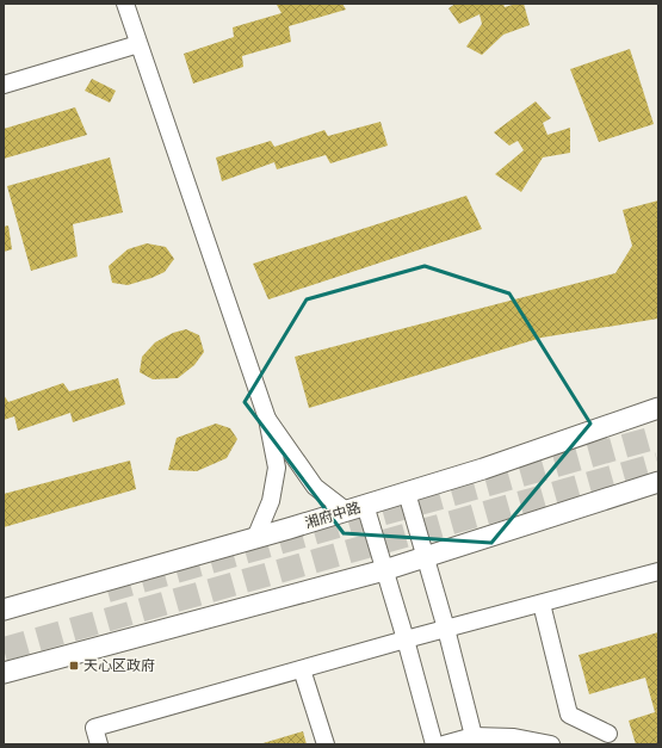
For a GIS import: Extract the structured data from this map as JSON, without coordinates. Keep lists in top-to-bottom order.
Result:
{
  "streets": {
    "main road": ["湘府中路"]
  },
  "places": {
    "transit": ["天心区政府"]
  }
}
